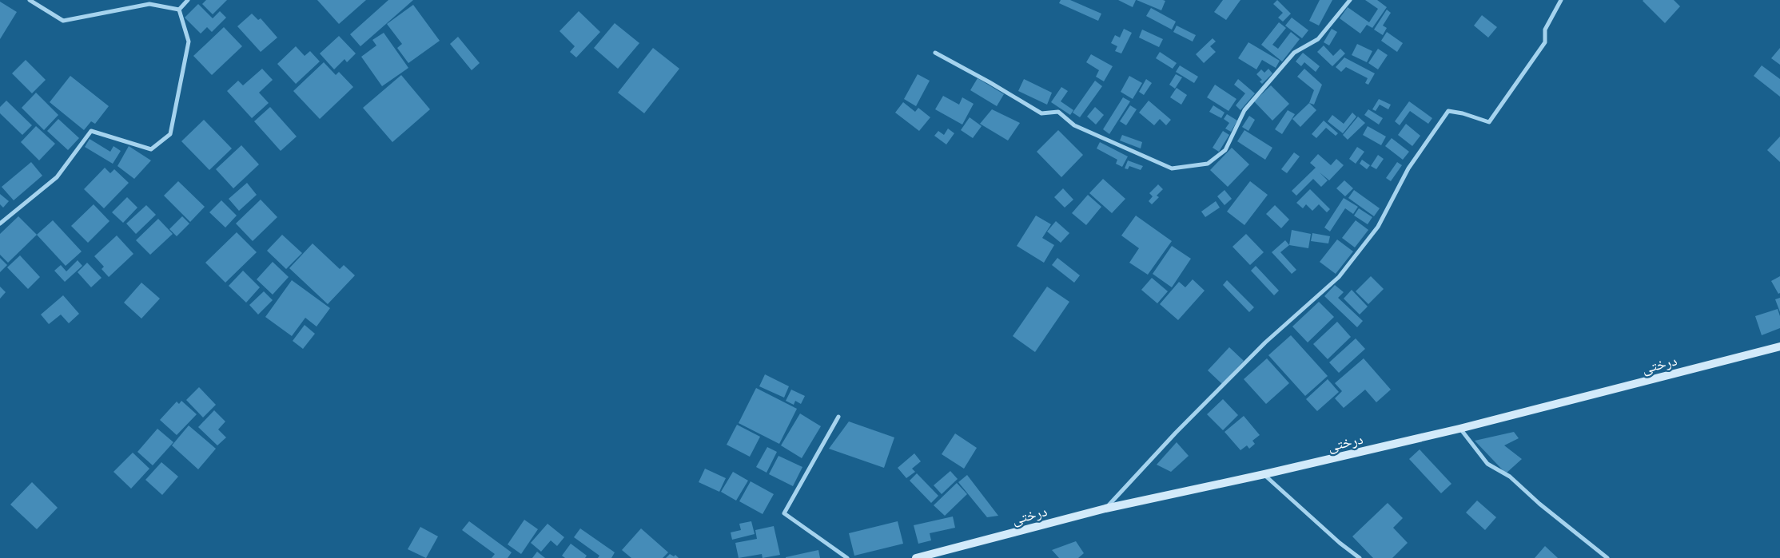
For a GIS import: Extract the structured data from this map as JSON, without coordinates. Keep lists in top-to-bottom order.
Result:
{
  "streets": {
    "street": ["درختی"]
  }
}
